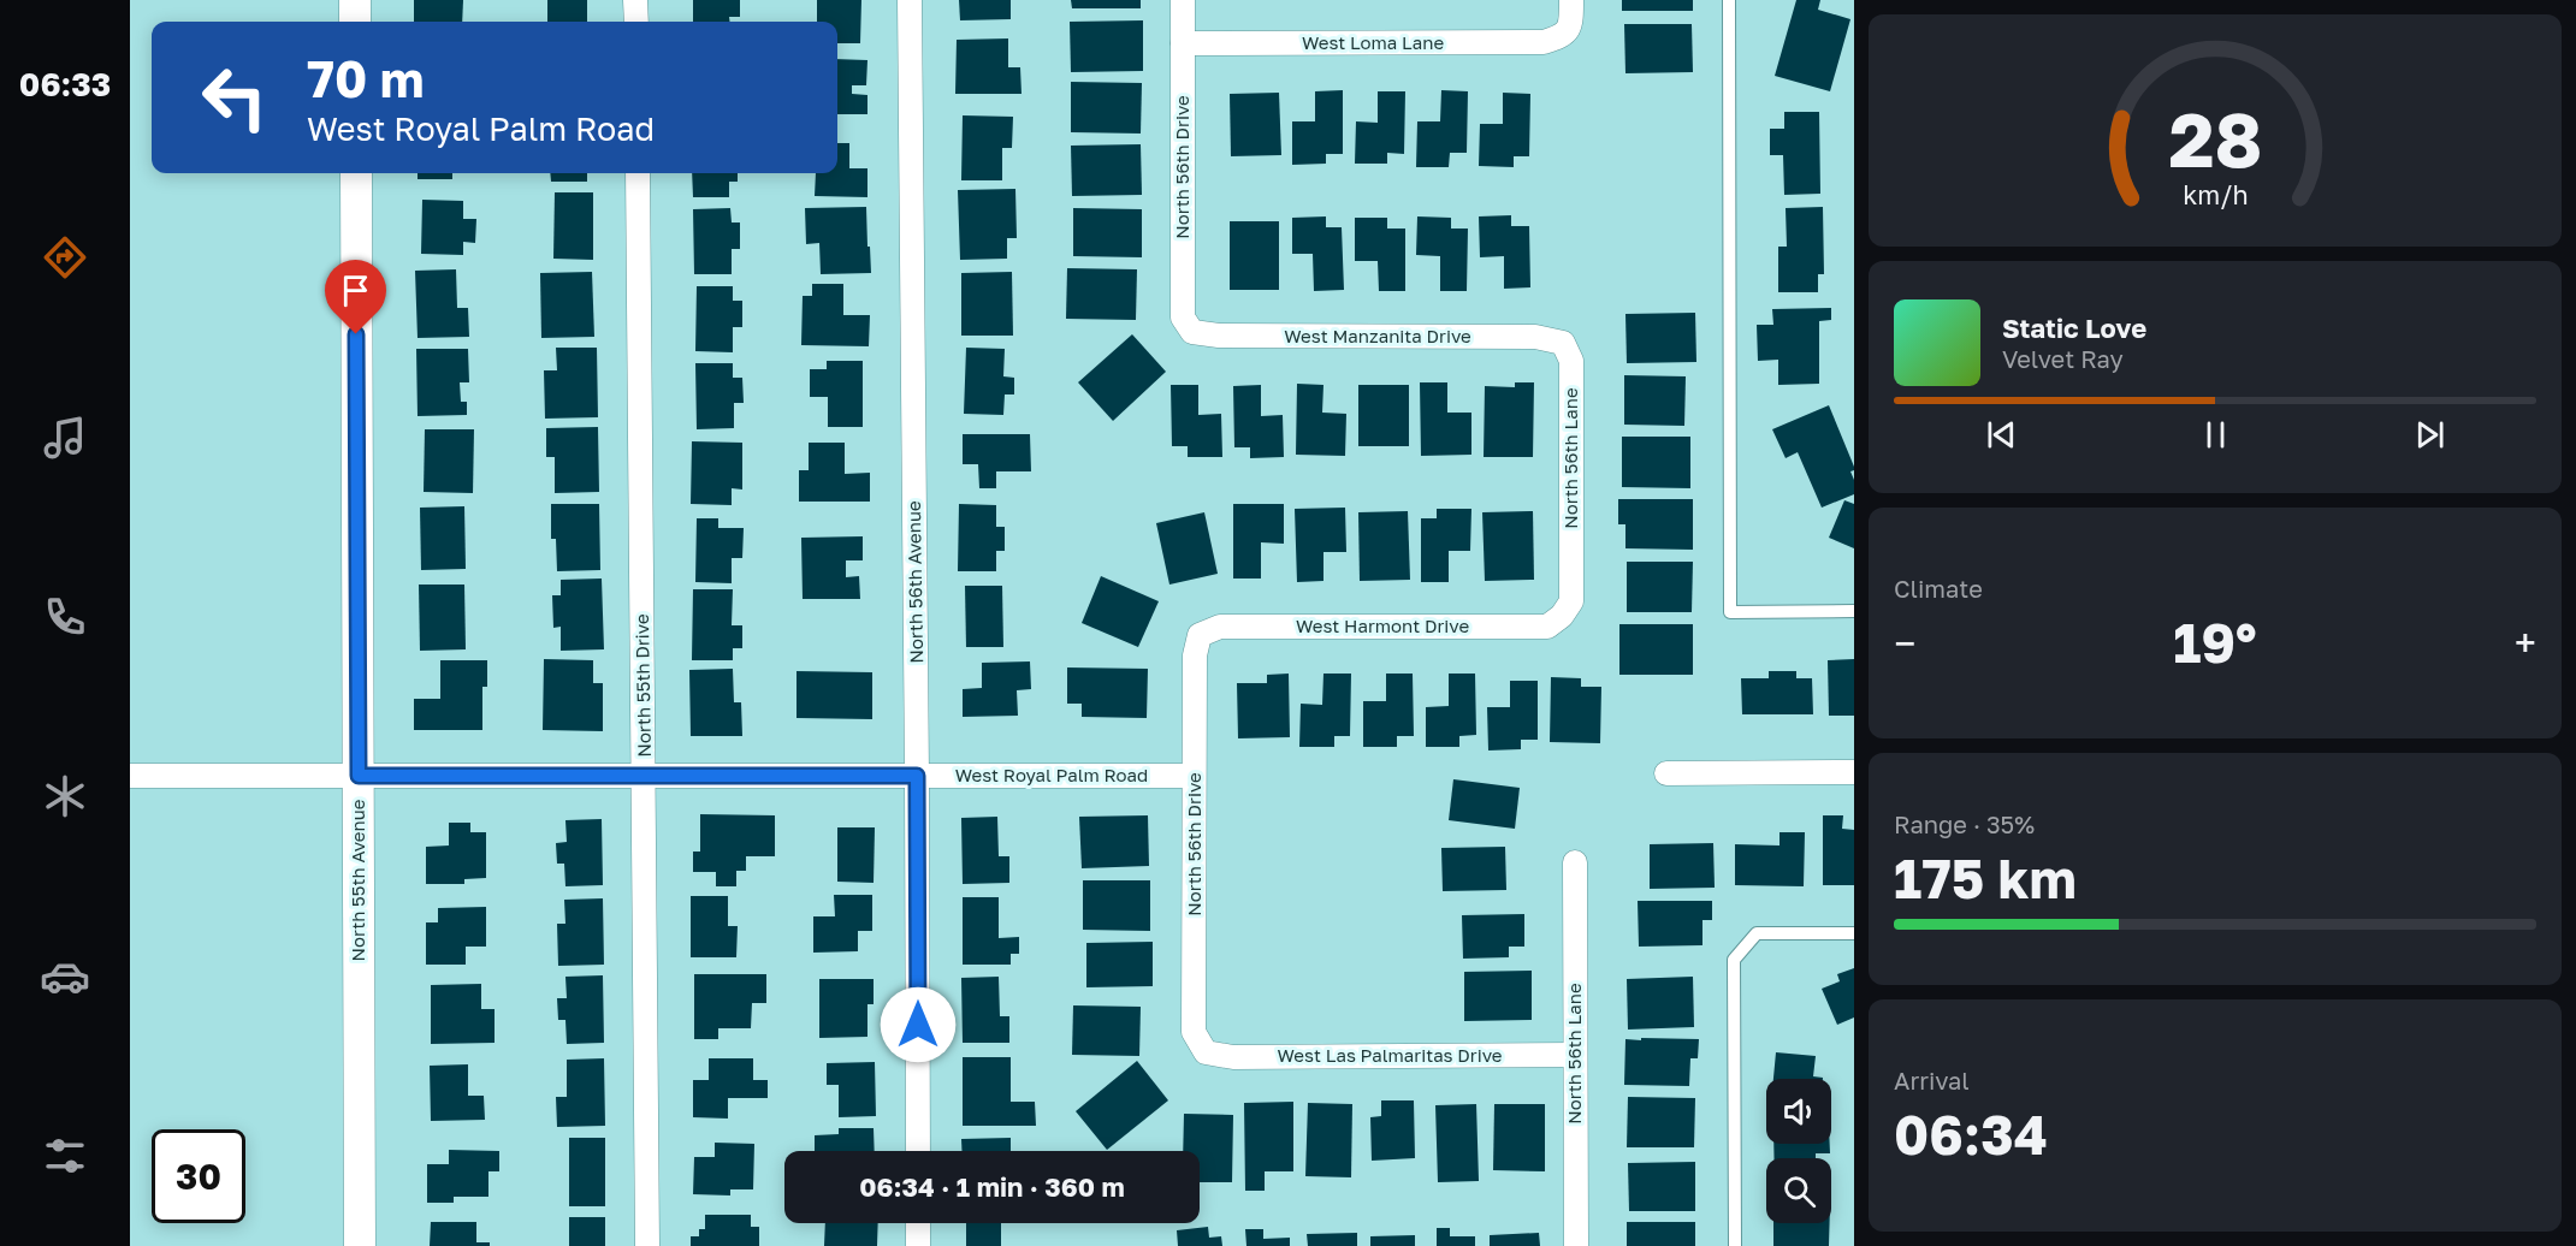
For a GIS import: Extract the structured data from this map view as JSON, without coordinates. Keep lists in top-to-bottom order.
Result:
{
  "streets": {
    "street": [
      "West Loma Lane",
      "North 56th Drive",
      "West Manzanita Drive",
      "North 56th Lane",
      "North 56th Avenue",
      "West Harmont Drive",
      "North 55th Drive",
      "West Royal Palm Road",
      "North 55th Avenue",
      "West Las Palmaritas Drive"
    ]
  },
  "crossings": [
    ["West Loma Lane", "North 56th Drive"],
    ["North 56th Drive", "West Manzanita Drive"],
    ["North 56th Drive", "West Harmont Drive"],
    ["North 56th Drive", "West Royal Palm Road"],
    ["North 56th Drive", "West Las Palmaritas Drive"],
    ["West Manzanita Drive", "North 56th Lane"],
    ["North 56th Lane", "West Harmont Drive"],
    ["North 56th Lane", "West Las Palmaritas Drive"],
    ["North 56th Avenue", "West Royal Palm Road"],
    ["North 55th Drive", "West Royal Palm Road"],
    ["West Royal Palm Road", "North 55th Avenue"]
  ],
  "page": {
    "tabs": "06:33",
    "turn": ["70 m", "West Royal Palm Road"],
    "song": ["Static Love", "Velvet Ray"],
    "tile": [
      "Climate",
      ["Range · 35%", "175 km"],
      ["Arrival", "06:34"]
    ],
    "heat": ["−", "19°", "+"],
    "limit": "30",
    "trip": "06:34 · 1 min · 360 m",
    "gauge": ["28", "km/h"]
  }
}
